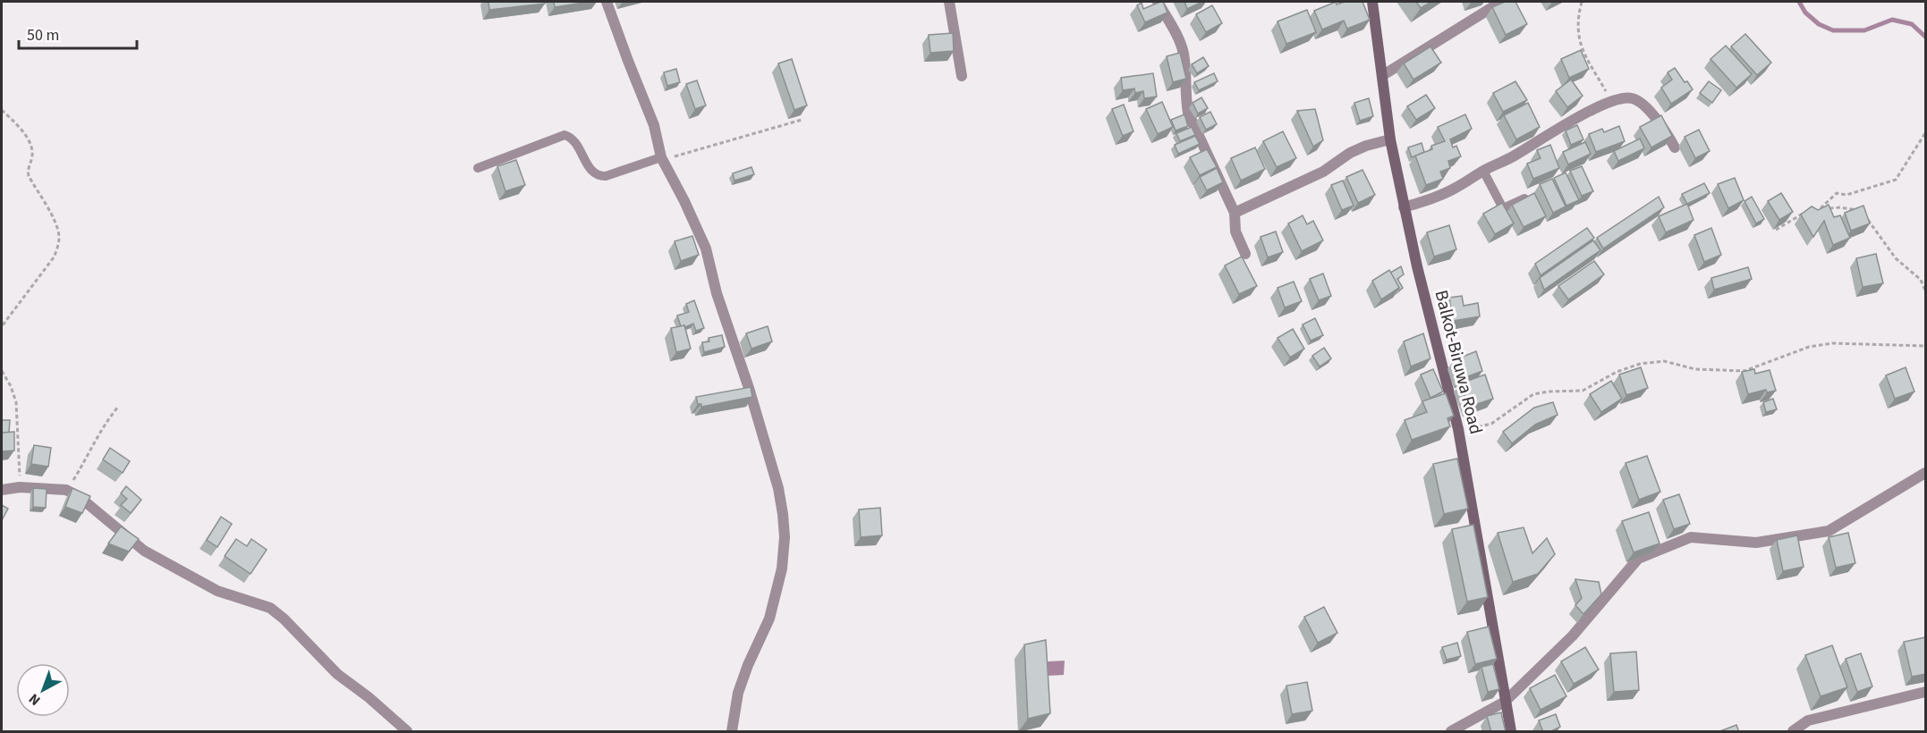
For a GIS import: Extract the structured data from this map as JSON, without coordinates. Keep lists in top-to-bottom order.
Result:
{
  "streets": {
    "main road": ["Balkot-Biruwa Road"]
  },
  "scale_bar": "50 m",
  "north": "bottom left"
}
